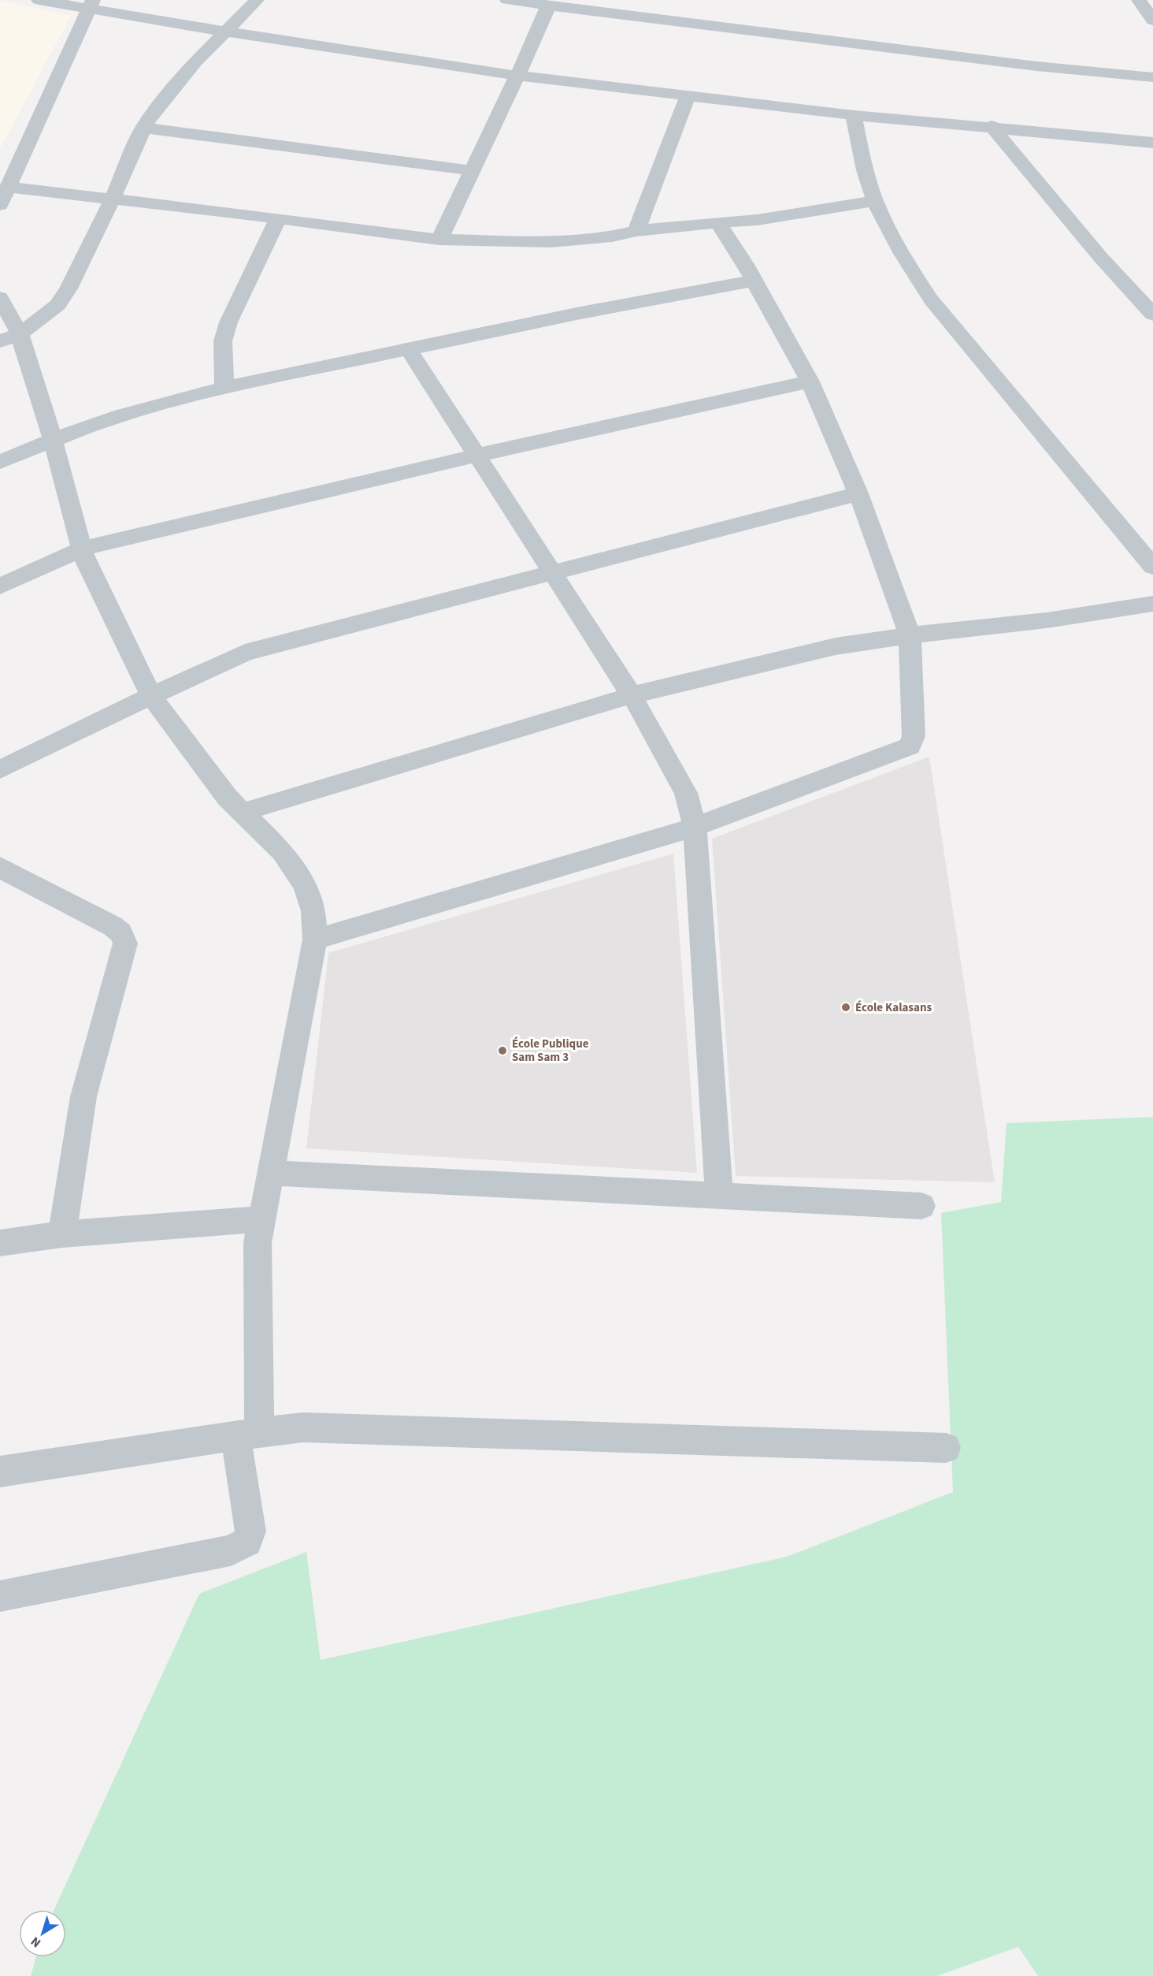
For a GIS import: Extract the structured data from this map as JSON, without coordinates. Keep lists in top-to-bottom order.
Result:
{
  "places": ["École Kalasans", "École Publique Sam Sam 3"],
  "north": "bottom left"
}
